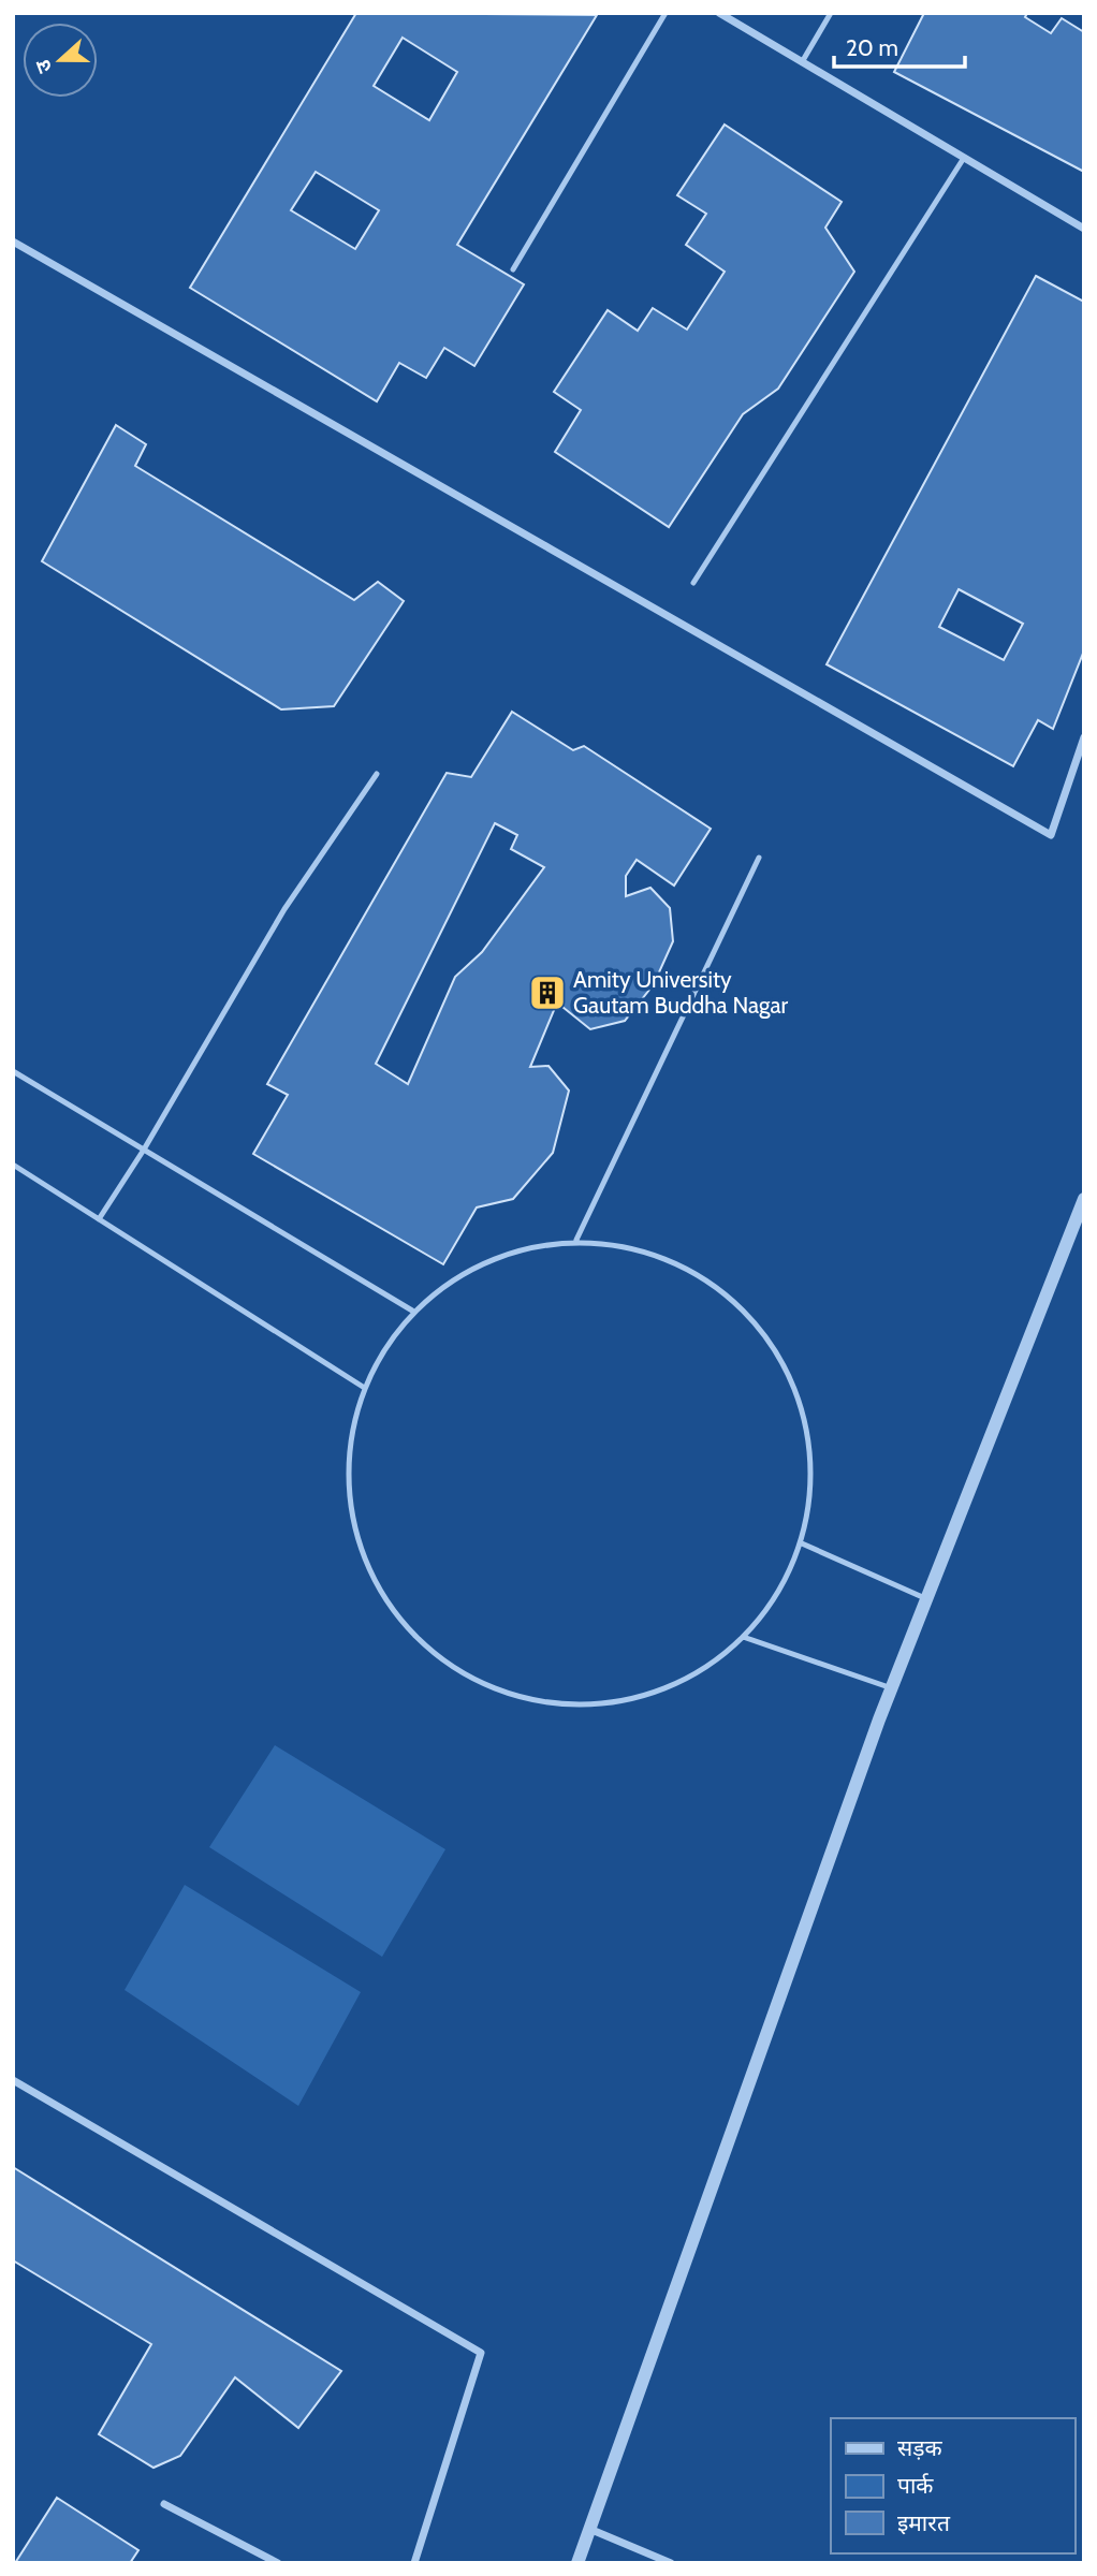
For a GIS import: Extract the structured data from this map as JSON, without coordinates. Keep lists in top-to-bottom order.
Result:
{
  "places": {
    "building": ["Amity University Gautam Buddha Nagar"]
  },
  "legend": ["सड़क", "पार्क", "इमारत"],
  "scale_bar": "20 m",
  "north": "left"
}
